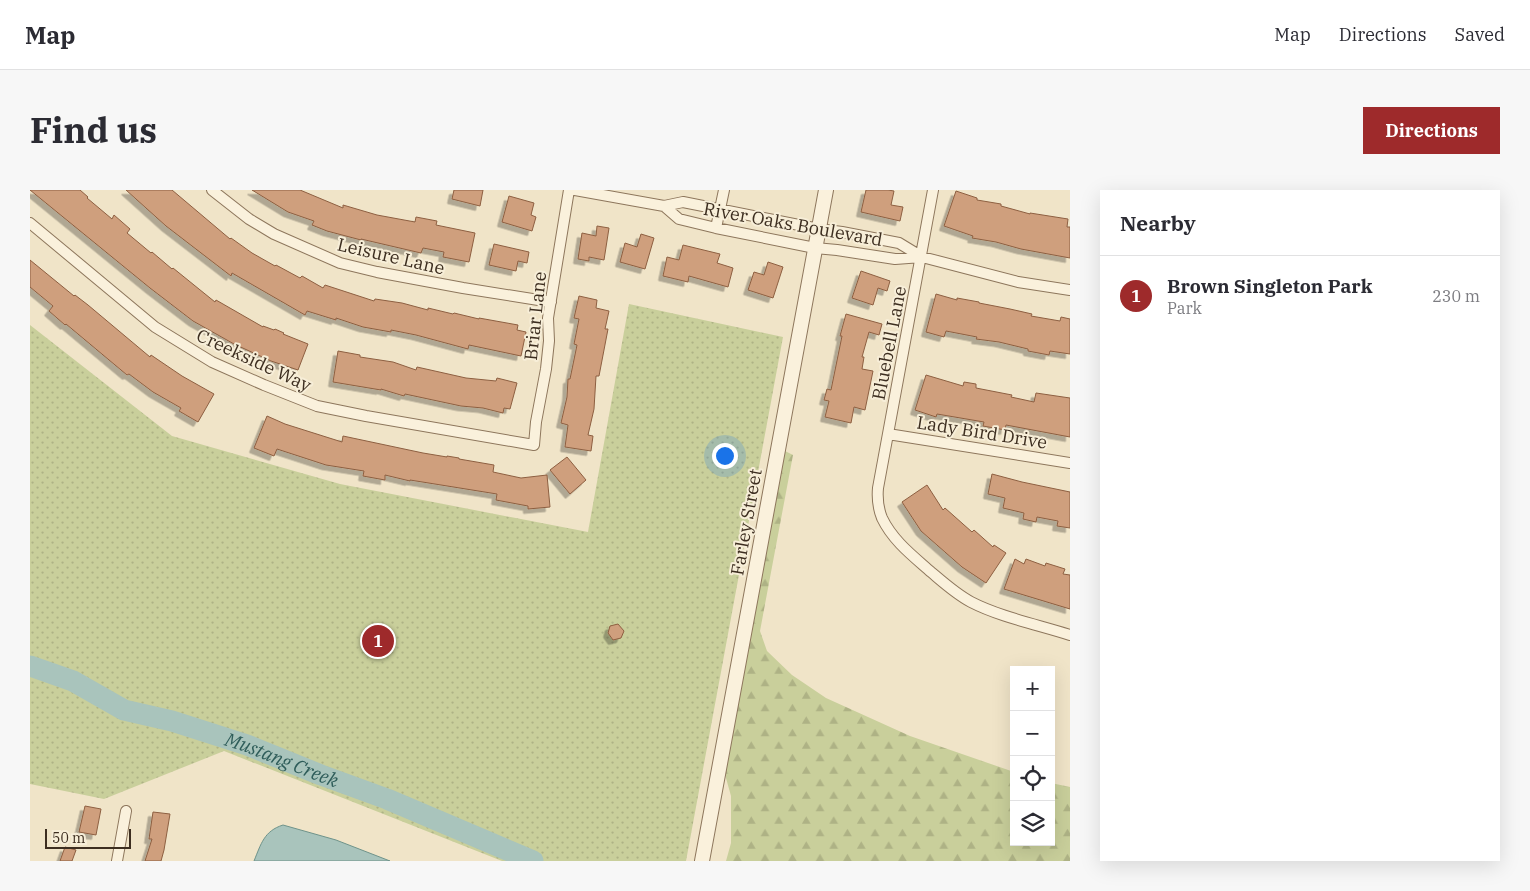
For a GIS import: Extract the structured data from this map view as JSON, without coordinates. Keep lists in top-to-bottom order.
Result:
{
  "streets": {
    "street": [
      "River Oaks Boulevard",
      "Leisure Lane",
      "Briar Lane",
      "Bluebell Lane",
      "Creekside Way",
      "Lady Bird Drive",
      "Farley Street"
    ]
  },
  "crossings": [
    ["River Oaks Boulevard", "Bluebell Lane"],
    ["River Oaks Boulevard", "Farley Street"],
    ["Leisure Lane", "Briar Lane"],
    ["Briar Lane", "Creekside Way"],
    ["Bluebell Lane", "Lady Bird Drive"]
  ],
  "water": ["Mustang Creek"],
  "scale_bar": "50 m",
  "page": {
    "header": "Map",
    "nav": ["Map", "Directions", "Saved"],
    "title": "Find us",
    "buttons": "Directions",
    "heading": "Nearby",
    "list": [
      {
        "mark": "1",
        "name": "Brown Singleton Park",
        "note": "Park",
        "value": "230 m"
      }
    ],
    "pins": "1",
    "map_buttons": ["+", "−"],
    "scale": "50 m"
  }
}
